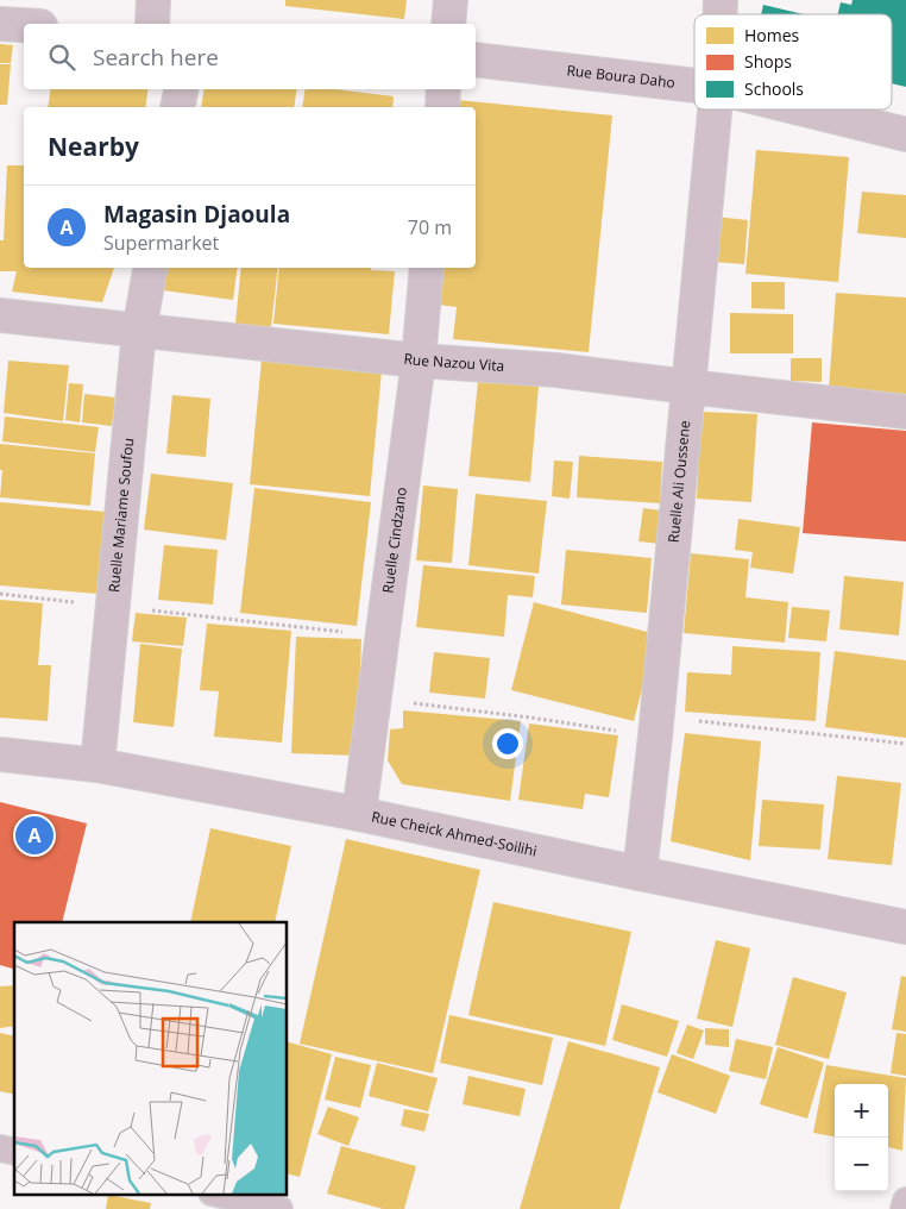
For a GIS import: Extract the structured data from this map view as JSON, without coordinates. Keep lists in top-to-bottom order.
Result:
{
  "streets": {
    "street": [
      "Rue Boura Daho",
      "Rue Nazou Vita",
      "Ruelle Ali Oussene",
      "Ruelle Mariame Soufou",
      "Ruelle Cindzano",
      "Rue Cheick Ahmed-Soilihi"
    ]
  },
  "crossings": [
    ["Rue Nazou Vita", "Ruelle Ali Oussene"],
    ["Rue Nazou Vita", "Ruelle Mariame Soufou"],
    ["Rue Nazou Vita", "Ruelle Cindzano"],
    ["Ruelle Ali Oussene", "Rue Cheick Ahmed-Soilihi"],
    ["Ruelle Mariame Soufou", "Rue Cheick Ahmed-Soilihi"],
    ["Ruelle Cindzano", "Rue Cheick Ahmed-Soilihi"]
  ],
  "legend": ["Homes", "Shops", "Schools"],
  "page": {
    "search": "Search here",
    "heading": "Nearby",
    "list": [
      {
        "mark": "A",
        "name": "Magasin Djaoula",
        "note": "Supermarket",
        "value": "70 m"
      }
    ],
    "pins": "A",
    "map_buttons": ["+", "−"]
  }
}
